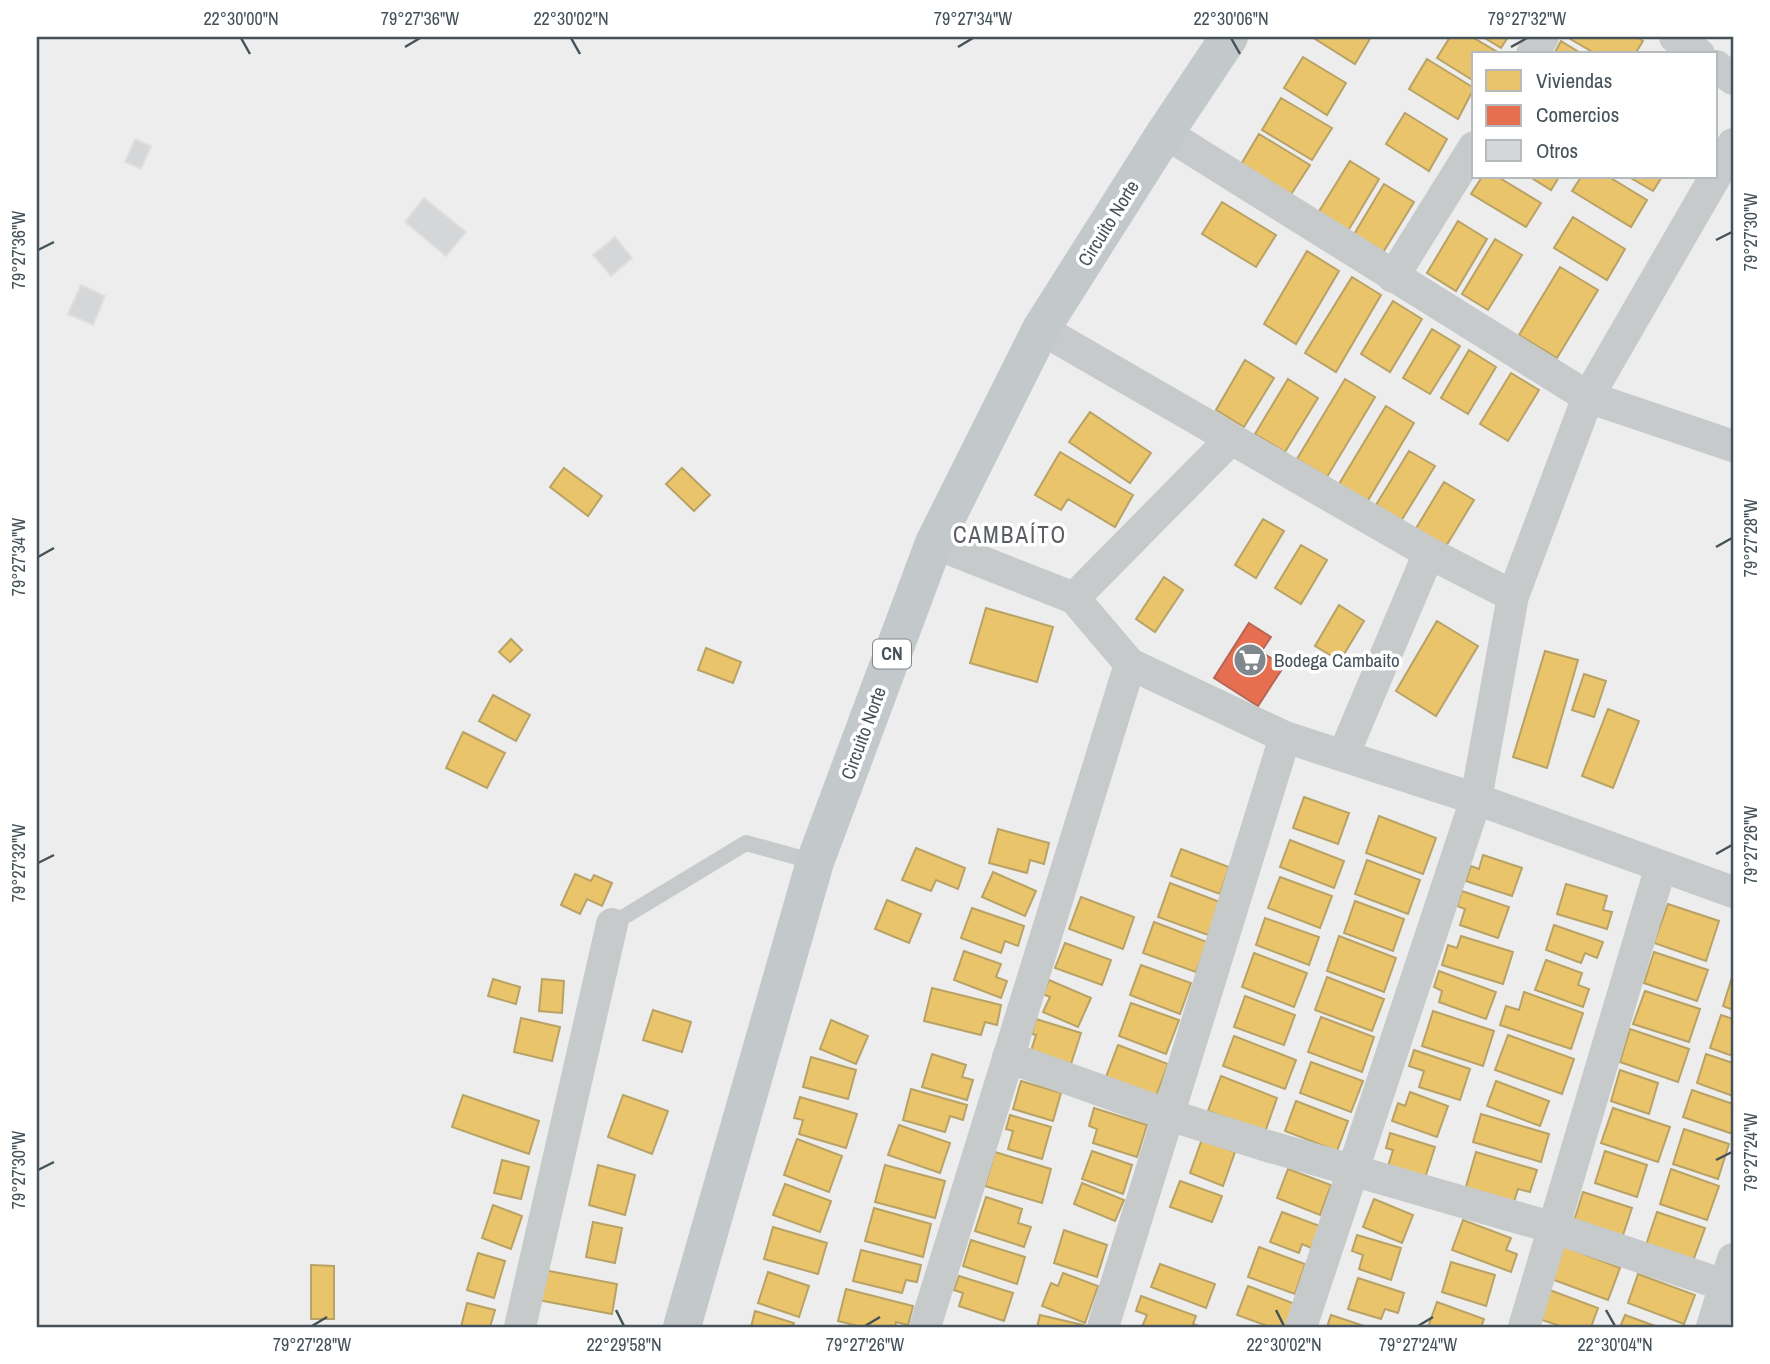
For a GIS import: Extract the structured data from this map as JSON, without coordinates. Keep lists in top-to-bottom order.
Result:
{
  "streets": {
    "main road": ["Circuito Norte", "CN"]
  },
  "districts": ["CAMBAÍTO"],
  "places": {
    "supermarket": ["Bodega Cambaito"]
  },
  "legend": ["Viviendas", "Comercios", "Otros"],
  "coordinates": [
    "22°30'00\"N",
    "79°27'36\"W",
    "22°30'02\"N",
    "79°27'34\"W",
    "22°30'06\"N",
    "79°27'32\"W",
    "79°27'30\"W",
    "79°27'28\"W",
    "79°27'26\"W",
    "79°27'24\"W",
    "22°29'58\"N",
    "22°30'04\"N"
  ]
}
